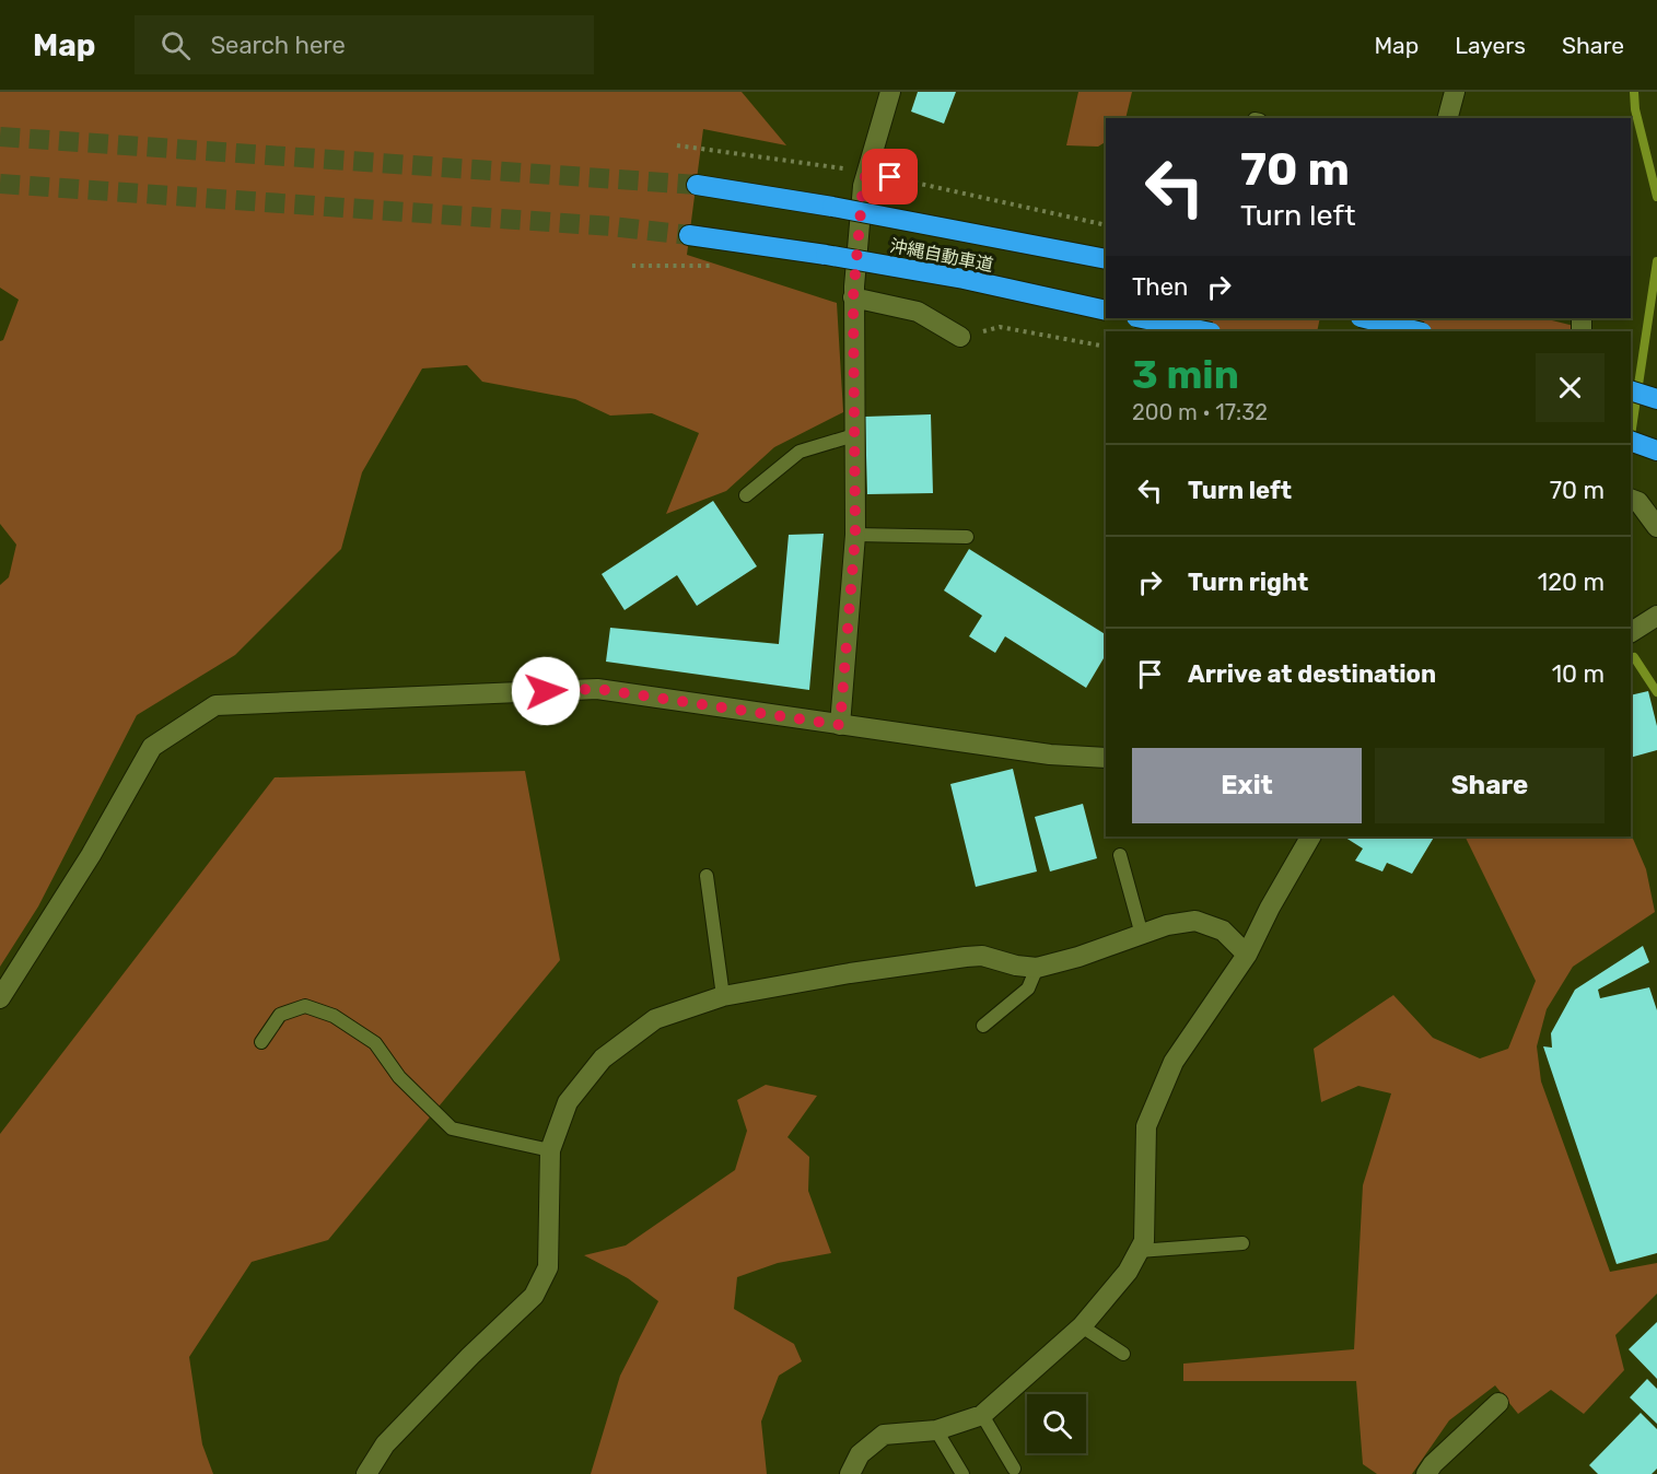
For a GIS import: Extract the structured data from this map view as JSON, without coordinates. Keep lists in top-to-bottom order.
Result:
{
  "streets": {
    "highway": ["沖縄自動車道"]
  },
  "page": {
    "header": "Map",
    "search": "Search here",
    "nav": ["Map", "Layers", "Share"],
    "turn": ["70 m", "Turn left"],
    "then": "Then",
    "heading": ["3 min", "200 m · 17:32"],
    "list": [
      {
        "name": "Turn left",
        "value": "70 m"
      },
      {
        "name": "Turn right",
        "value": "120 m"
      },
      {
        "name": "Arrive at destination",
        "value": "10 m"
      }
    ],
    "buttons": ["Exit", "Share"]
  }
}
